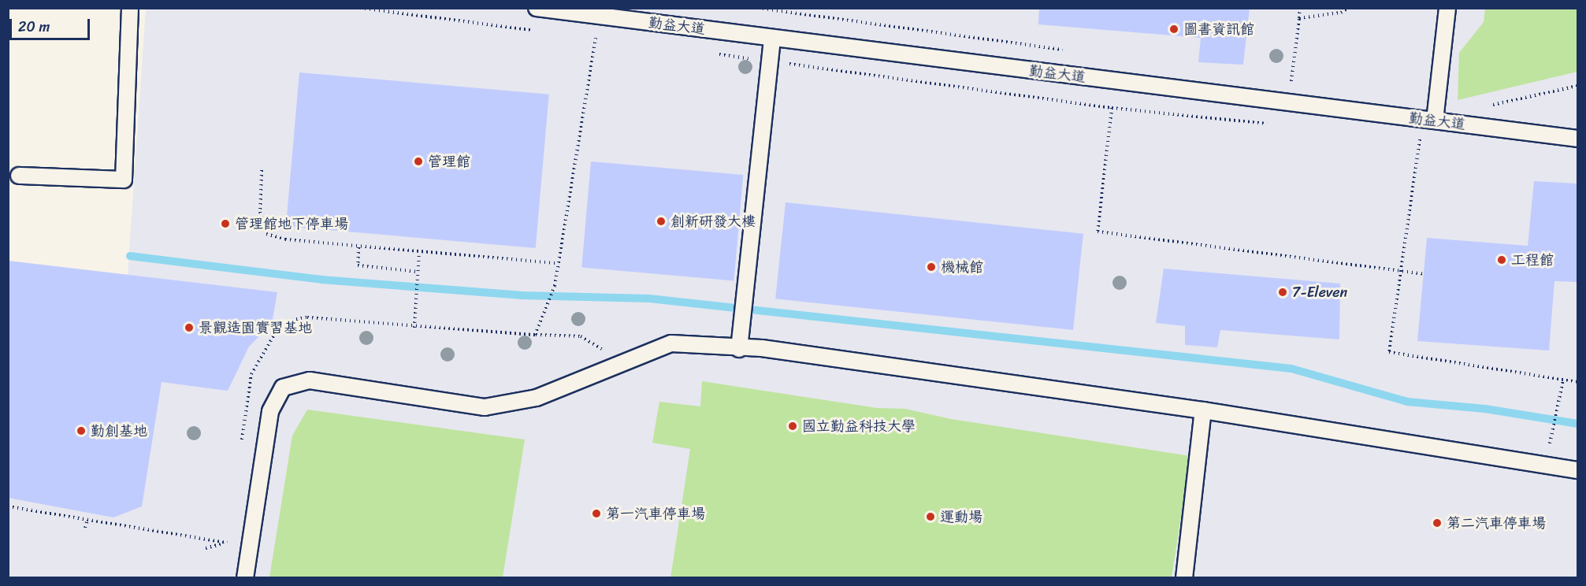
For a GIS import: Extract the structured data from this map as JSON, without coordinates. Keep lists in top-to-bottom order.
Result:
{
  "streets": {
    "lane": ["勤益大道"]
  },
  "places": [
    "圖書資訊館",
    "管理館",
    "創新研發大樓",
    "管理館地下停車場",
    "工程館",
    "機械館",
    "7-Eleven",
    "景觀造園實習基地",
    "國立勤益科技大學",
    "勤創基地",
    "第一汽車停車場",
    "運動場",
    "第二汽車停車場"
  ],
  "scale_bar": "20 m"
}
